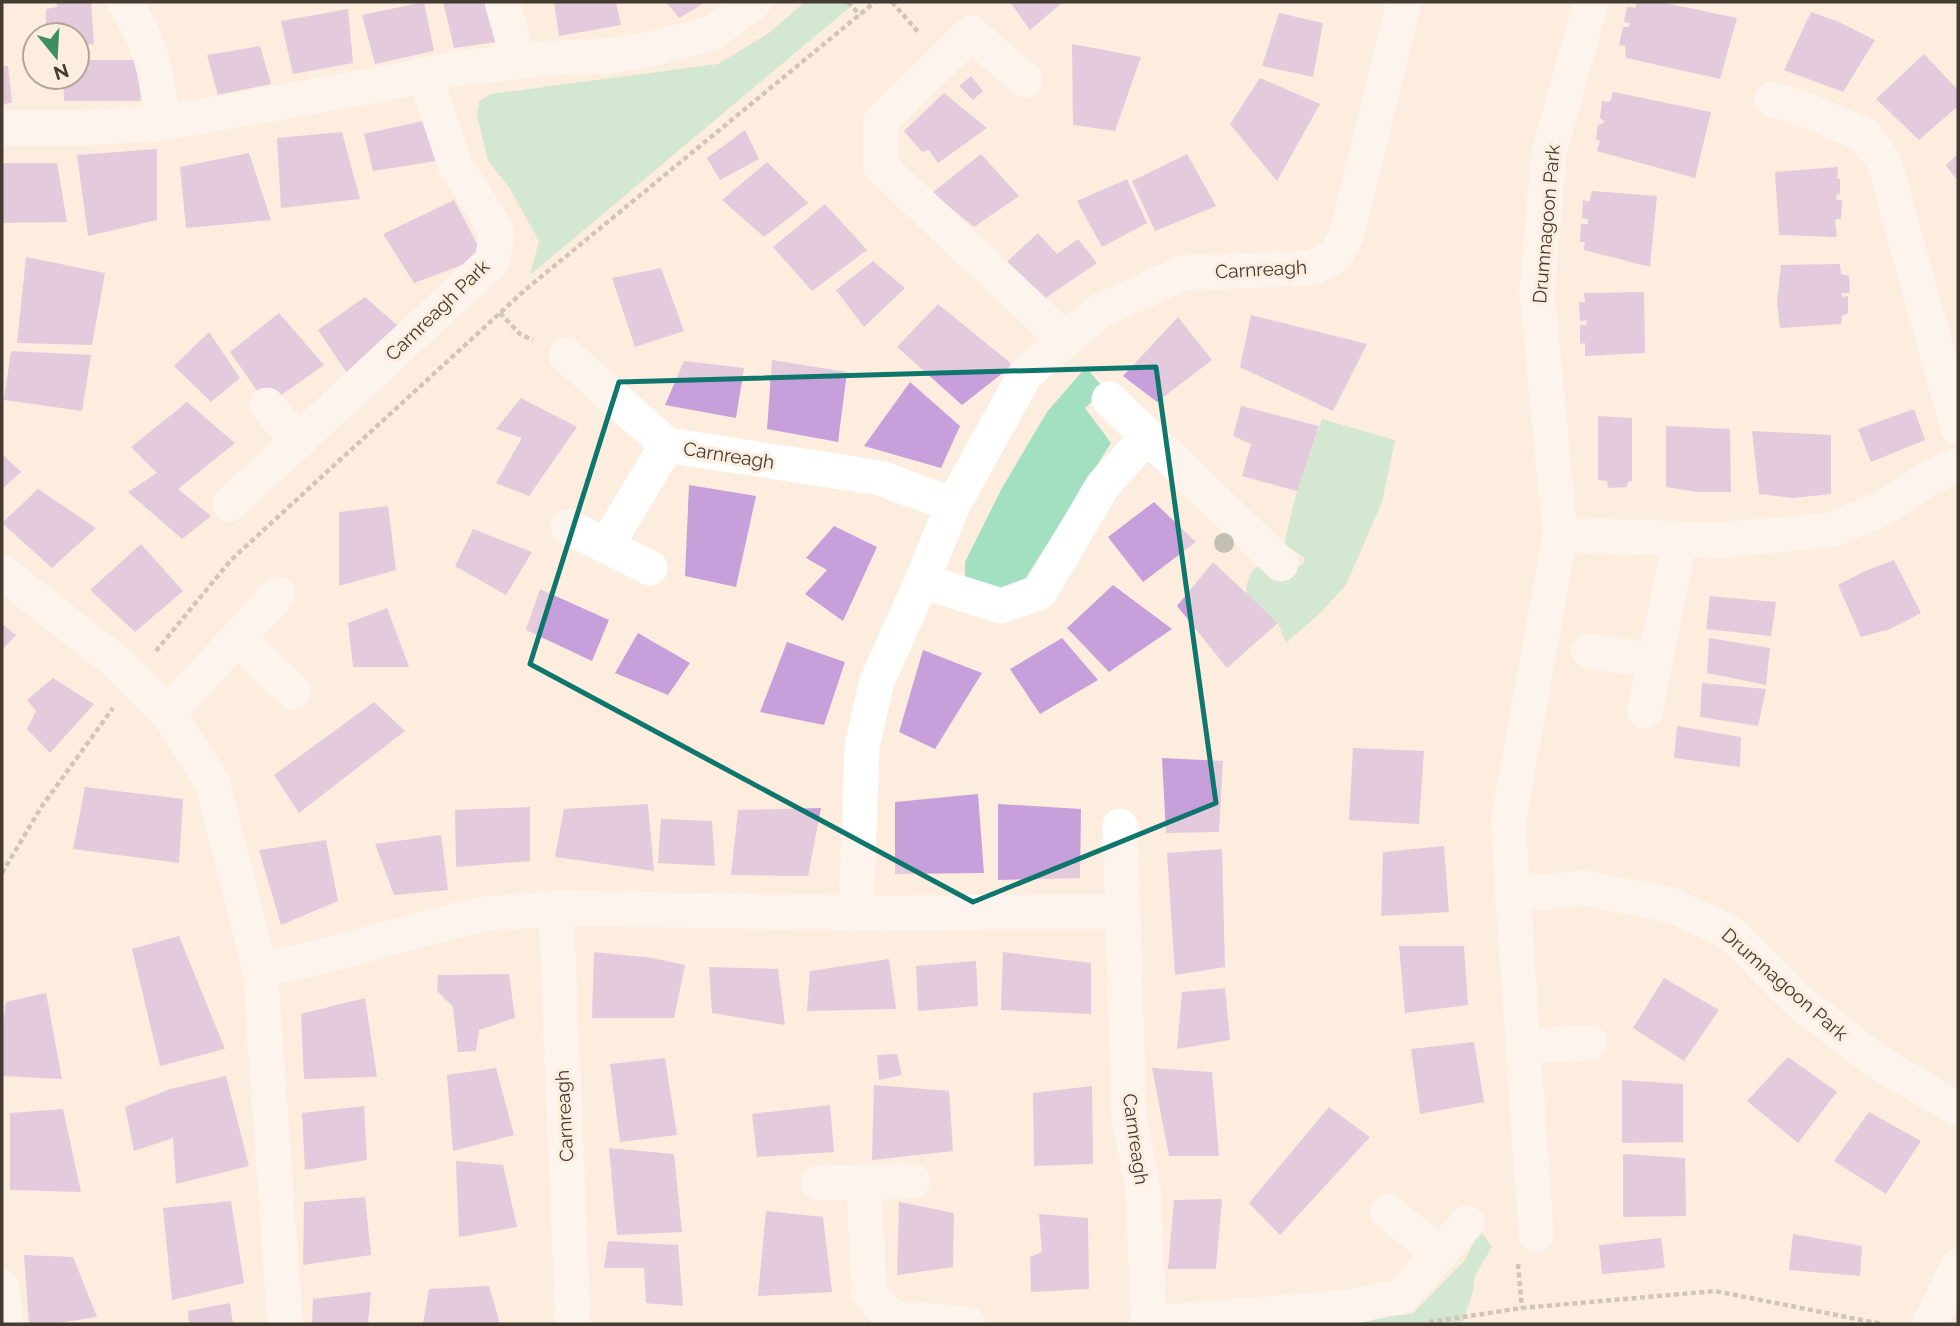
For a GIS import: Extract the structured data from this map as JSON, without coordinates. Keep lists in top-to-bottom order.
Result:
{
  "streets": {
    "street": ["Drumnagoon Park", "Carnreagh", "Carnreagh Park"]
  },
  "north": "bottom"
}
